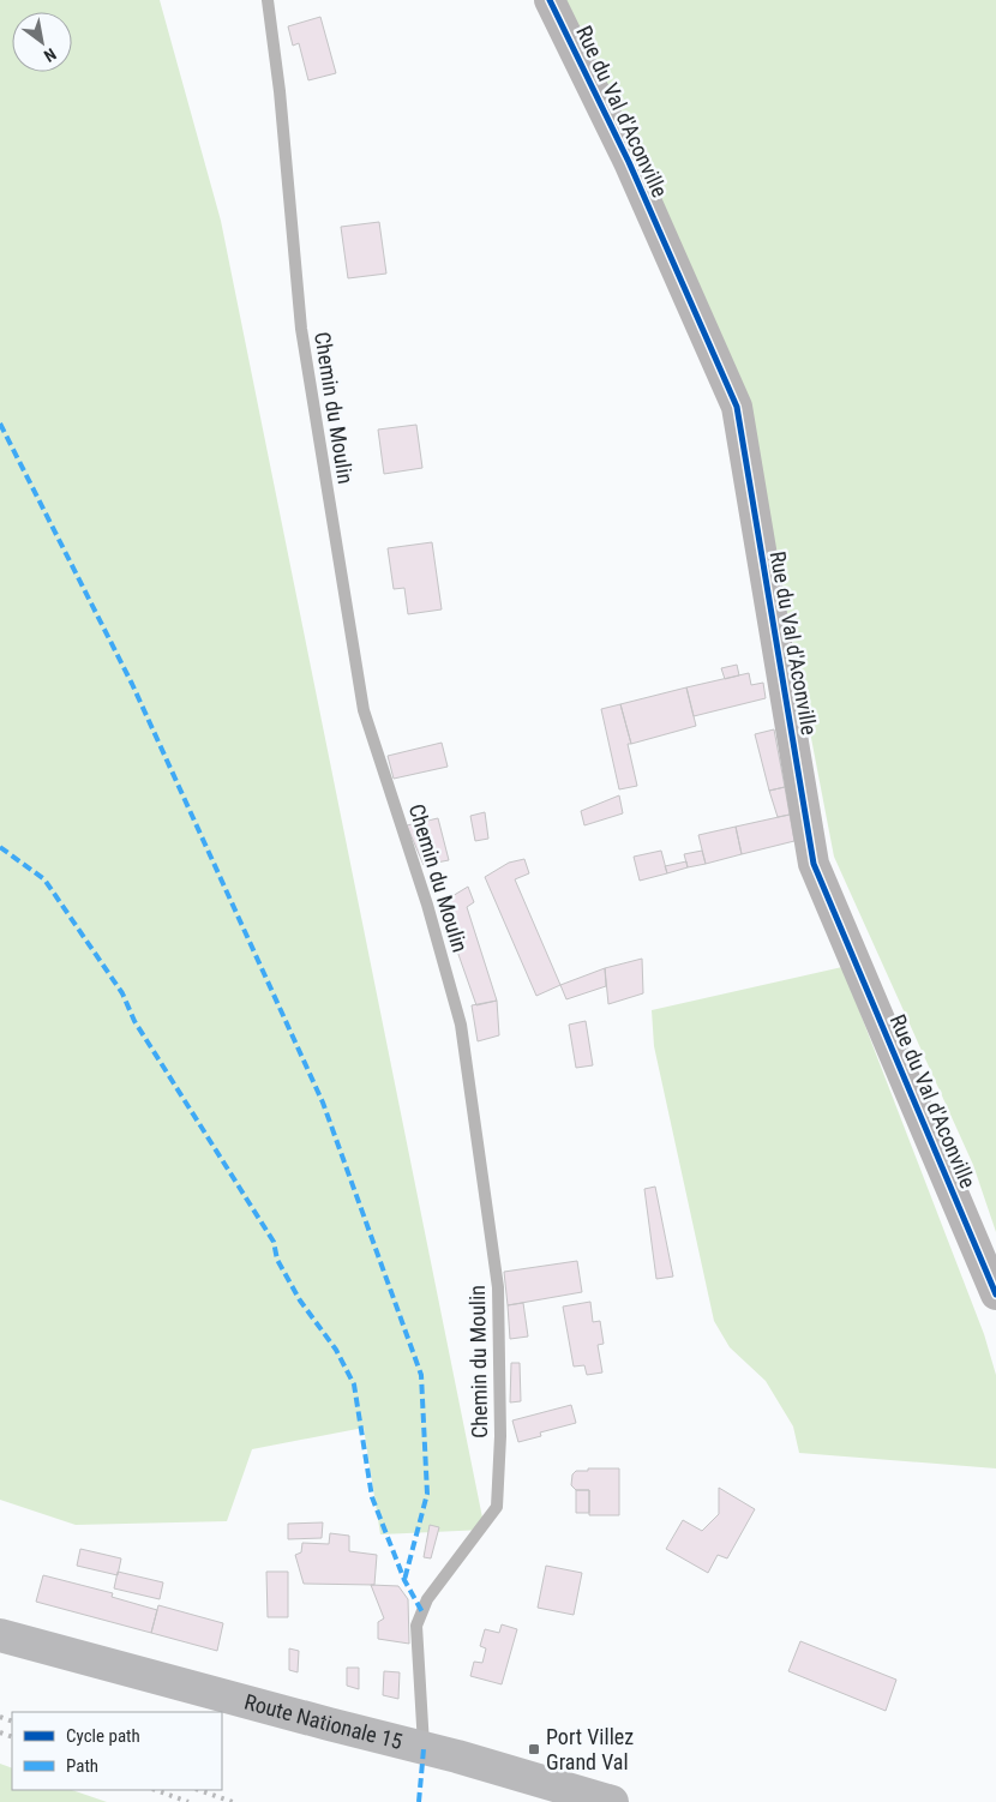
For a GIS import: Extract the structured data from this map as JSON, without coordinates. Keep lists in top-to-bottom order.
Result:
{
  "streets": {
    "main road": ["Route Nationale 15"],
    "street": ["Rue du Val d'Aconville"],
    "lane": ["Chemin du Moulin"]
  },
  "crossings": [
    ["Chemin du Moulin", "Route Nationale 15"]
  ],
  "places": {
    "transit": ["Port Villez Grand Val"]
  },
  "legend": ["Cycle path", "Path"],
  "north": "bottom right"
}
